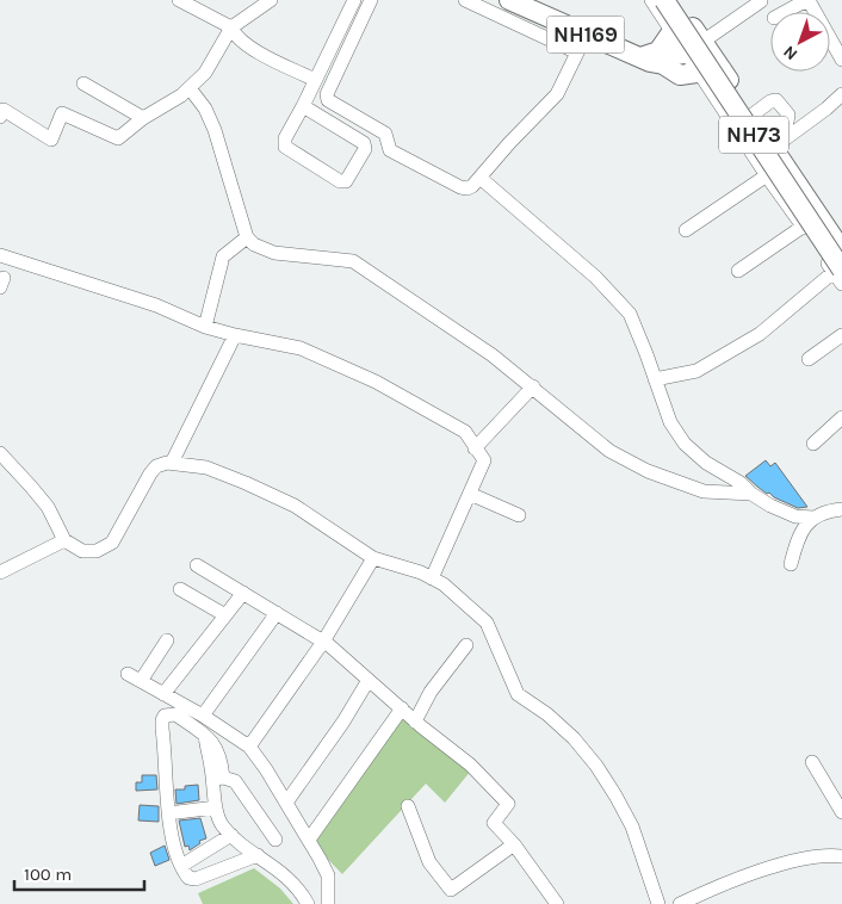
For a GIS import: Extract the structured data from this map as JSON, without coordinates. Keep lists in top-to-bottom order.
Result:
{
  "streets": {
    "highway": ["NH169", "NH73"]
  },
  "scale_bar": "100 m",
  "north": "bottom left"
}
